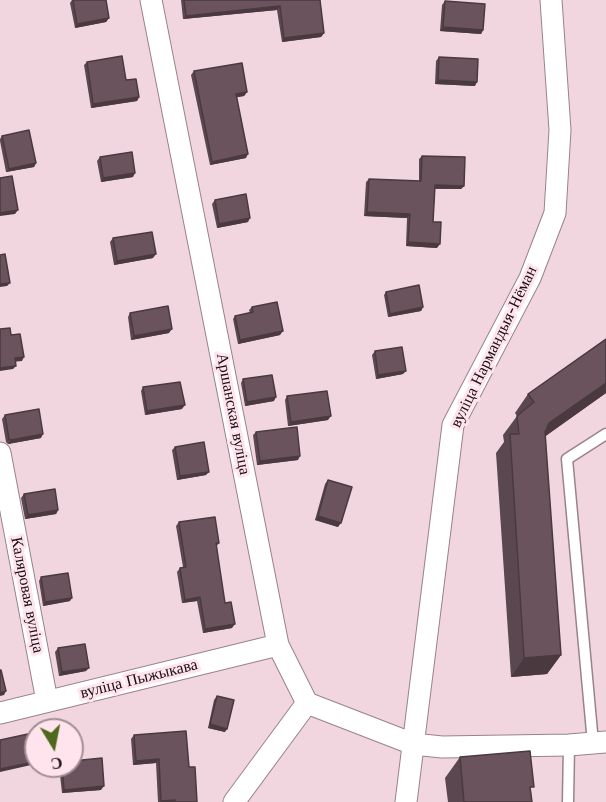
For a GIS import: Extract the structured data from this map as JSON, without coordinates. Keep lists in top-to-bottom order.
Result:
{
  "streets": {
    "street": [
      "вуліца Нармандыя-Нёман",
      "Аршанская вуліца",
      "Каляровая вуліца",
      "вуліца Пыжыкава"
    ]
  },
  "crossings": [
    ["Аршанская вуліца", "вуліца Пыжыкава"],
    ["Каляровая вуліца", "вуліца Пыжыкава"]
  ],
  "north": "bottom"
}
